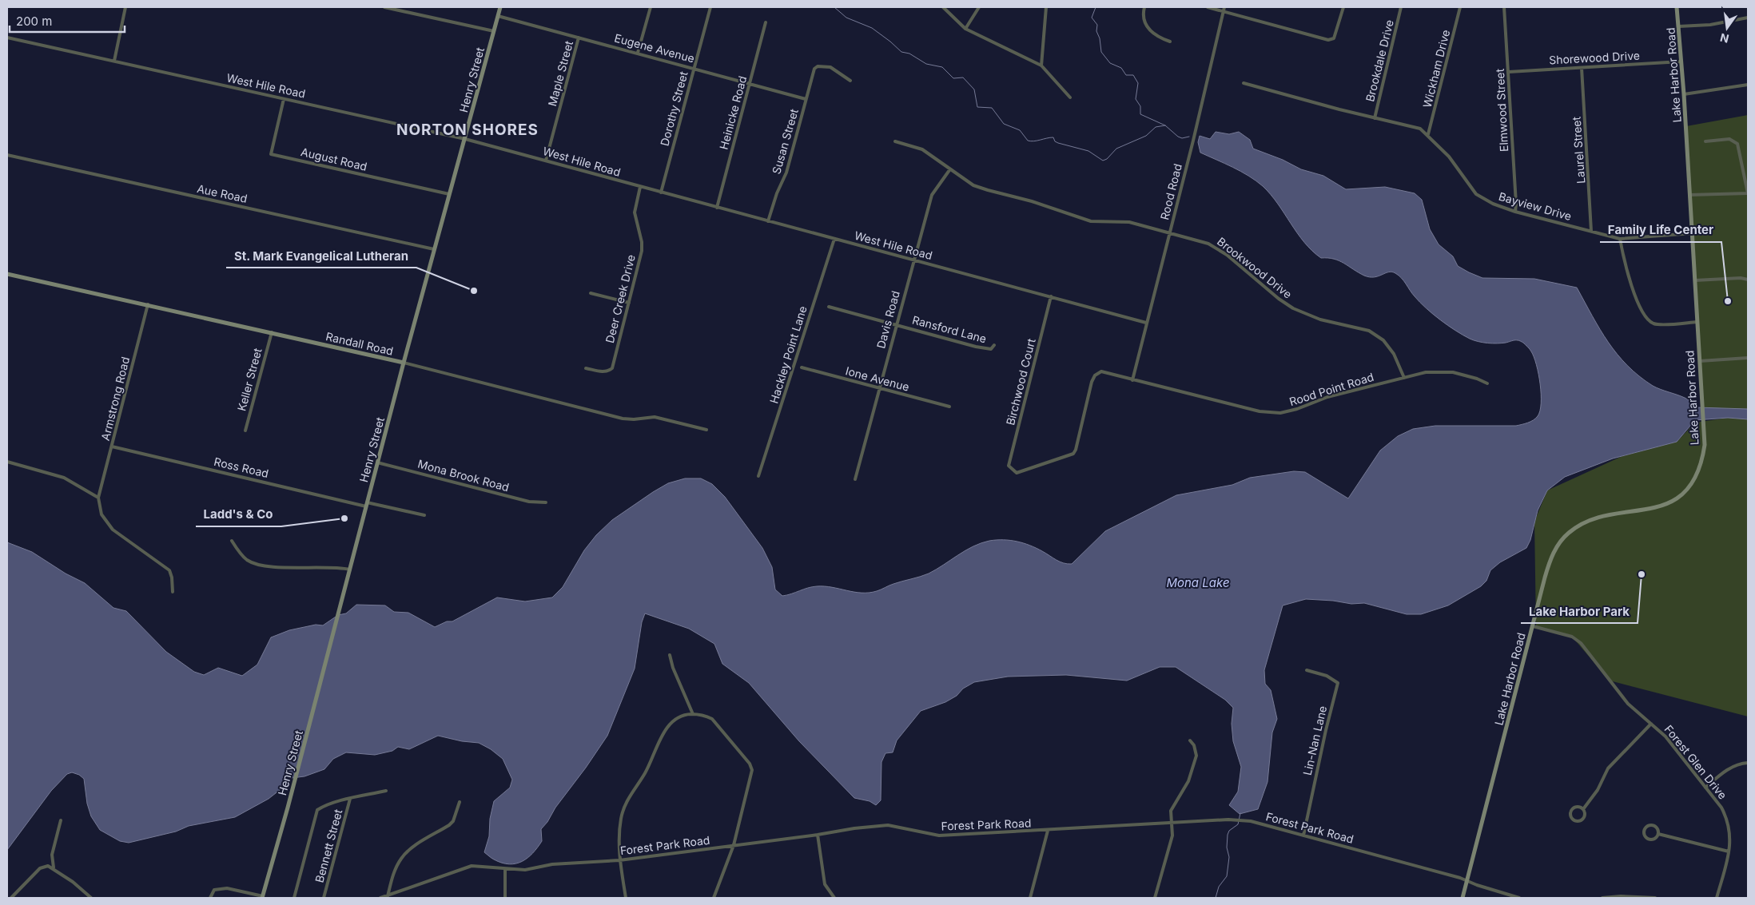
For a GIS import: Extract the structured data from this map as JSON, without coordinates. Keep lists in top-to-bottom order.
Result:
{
  "streets": {
    "street": [
      "Eugene Avenue",
      "Shorewood Drive",
      "Brookdale Drive",
      "Wickham Drive",
      "Maple Street",
      "Lake Harbor Road",
      "Henry Street",
      "West Hile Road",
      "Dorothy Street",
      "Elmwood Street",
      "Heinicke Road",
      "Susan Street",
      "Laurel Street",
      "August Road",
      "Rood Road",
      "Aue Road",
      "Bayview Drive",
      "Brookwood Drive",
      "Deer Creek Drive",
      "Davis Road",
      "Ransford Lane",
      "Randall Road",
      "Hackley Point Lane",
      "Ione Avenue",
      "Keller Street",
      "Birchwood Court",
      "Rood Point Road",
      "Armstrong Road",
      "Ross Road",
      "Mona Brook Road",
      "Lin-Nan Lane",
      "Forest Glen Drive",
      "Forest Park Road",
      "Bennett Street"
    ]
  },
  "crossings": [
    ["Eugene Avenue", "Maple Street"],
    ["Eugene Avenue", "Henry Street"],
    ["Eugene Avenue", "Dorothy Street"],
    ["Eugene Avenue", "Heinicke Road"],
    ["Eugene Avenue", "Susan Street"],
    ["Shorewood Drive", "Lake Harbor Road"],
    ["Shorewood Drive", "Elmwood Street"],
    ["Shorewood Drive", "Laurel Street"],
    ["Brookdale Drive", "Bayview Drive"],
    ["Wickham Drive", "Bayview Drive"],
    ["Maple Street", "West Hile Road"],
    ["Lake Harbor Road", "Bayview Drive"],
    ["Lake Harbor Road", "Forest Glen Drive"],
    ["Lake Harbor Road", "Forest Park Road"],
    ["Henry Street", "West Hile Road"],
    ["Henry Street", "August Road"],
    ["Henry Street", "Aue Road"],
    ["Henry Street", "Randall Road"],
    ["Henry Street", "Ross Road"],
    ["Henry Street", "Mona Brook Road"],
    ["West Hile Road", "Dorothy Street"],
    ["West Hile Road", "Heinicke Road"],
    ["West Hile Road", "Susan Street"],
    ["West Hile Road", "August Road"],
    ["West Hile Road", "Rood Road"],
    ["West Hile Road", "Deer Creek Drive"],
    ["West Hile Road", "Davis Road"],
    ["West Hile Road", "Hackley Point Lane"],
    ["West Hile Road", "Birchwood Court"],
    ["Elmwood Street", "Bayview Drive"],
    ["Laurel Street", "Bayview Drive"],
    ["Rood Road", "Brookwood Drive"],
    ["Rood Road", "Rood Point Road"],
    ["Brookwood Drive", "Davis Road"],
    ["Brookwood Drive", "Rood Point Road"],
    ["Davis Road", "Ransford Lane"],
    ["Davis Road", "Ione Avenue"],
    ["Randall Road", "Keller Street"],
    ["Randall Road", "Armstrong Road"],
    ["Birchwood Court", "Rood Point Road"],
    ["Armstrong Road", "Ross Road"],
    ["Lin-Nan Lane", "Forest Park Road"]
  ],
  "districts": ["NORTON SHORES"],
  "water": ["Mona Lake"],
  "places": [
    "St. Mark Evangelical Lutheran",
    "Family Life Center",
    "Ladd's & Co",
    "Lake Harbor Park"
  ],
  "scale_bar": "200 m",
  "north": "bottom"
}
